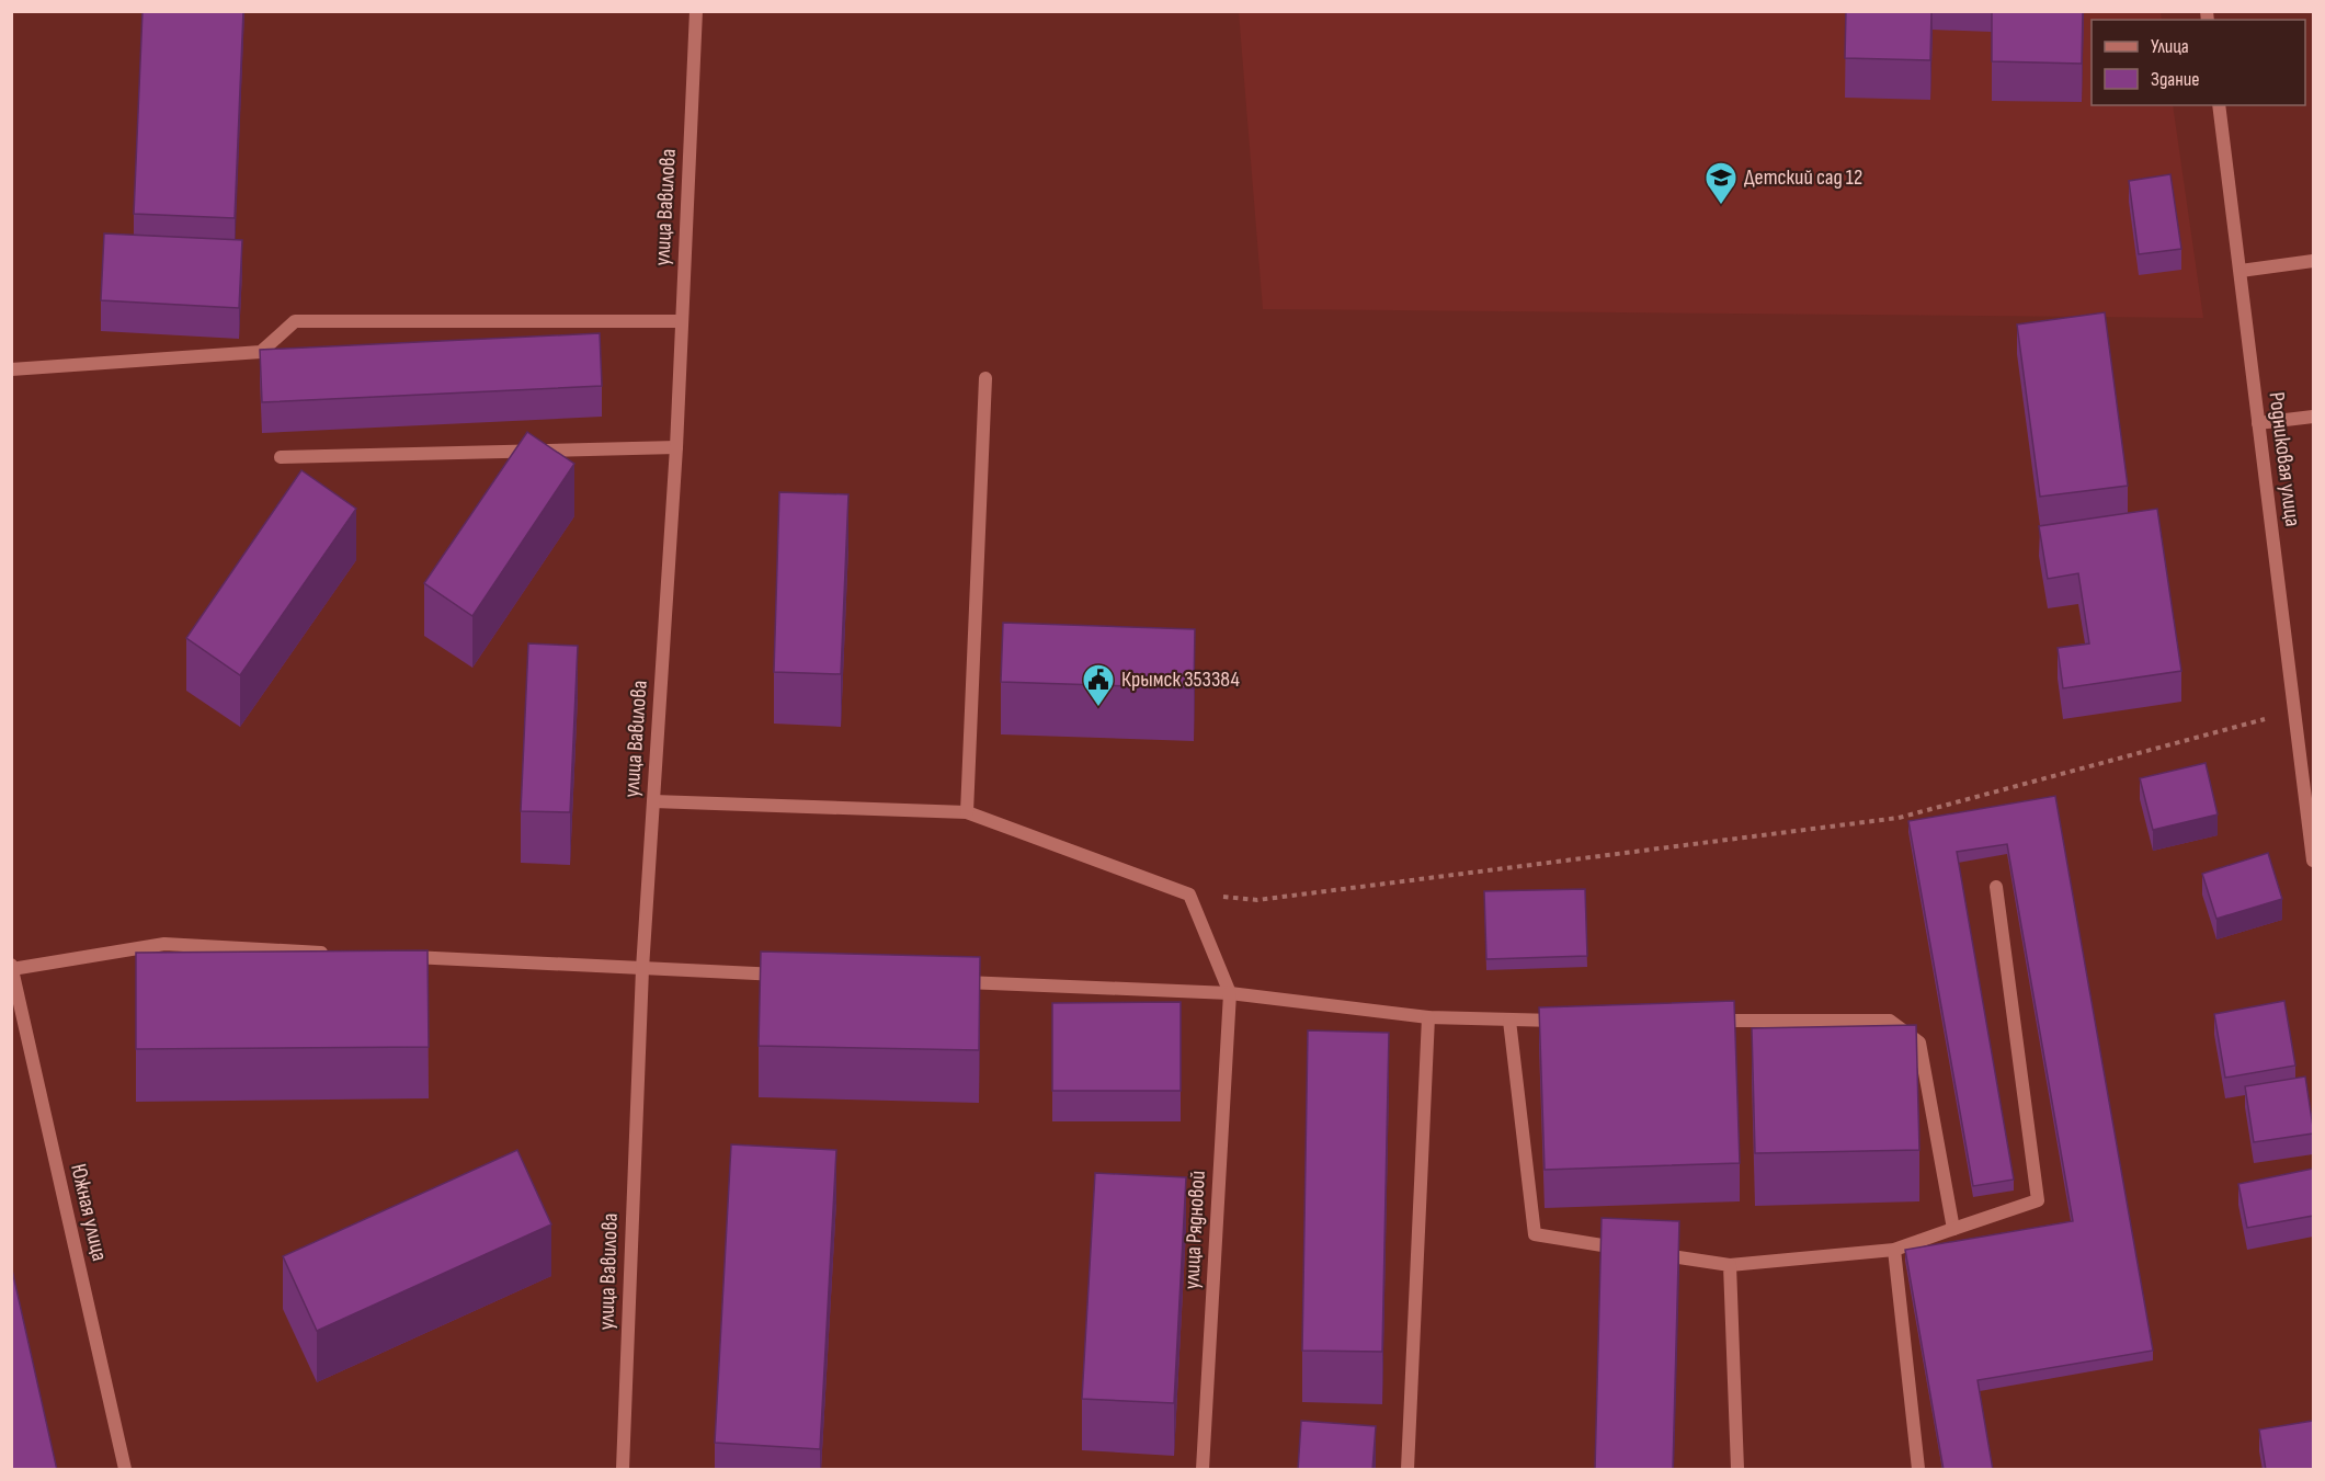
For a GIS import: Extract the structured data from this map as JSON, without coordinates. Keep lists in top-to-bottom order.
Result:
{
  "streets": {
    "street": [
      "улица Вавилова",
      "Родниковая улица",
      "Южная улица",
      "улица Рядновой"
    ]
  },
  "places": {
    "school or university": ["Детский сад 12"],
    "public building": ["Крымск 353384"]
  },
  "legend": ["Улица", "Здание"]
}
